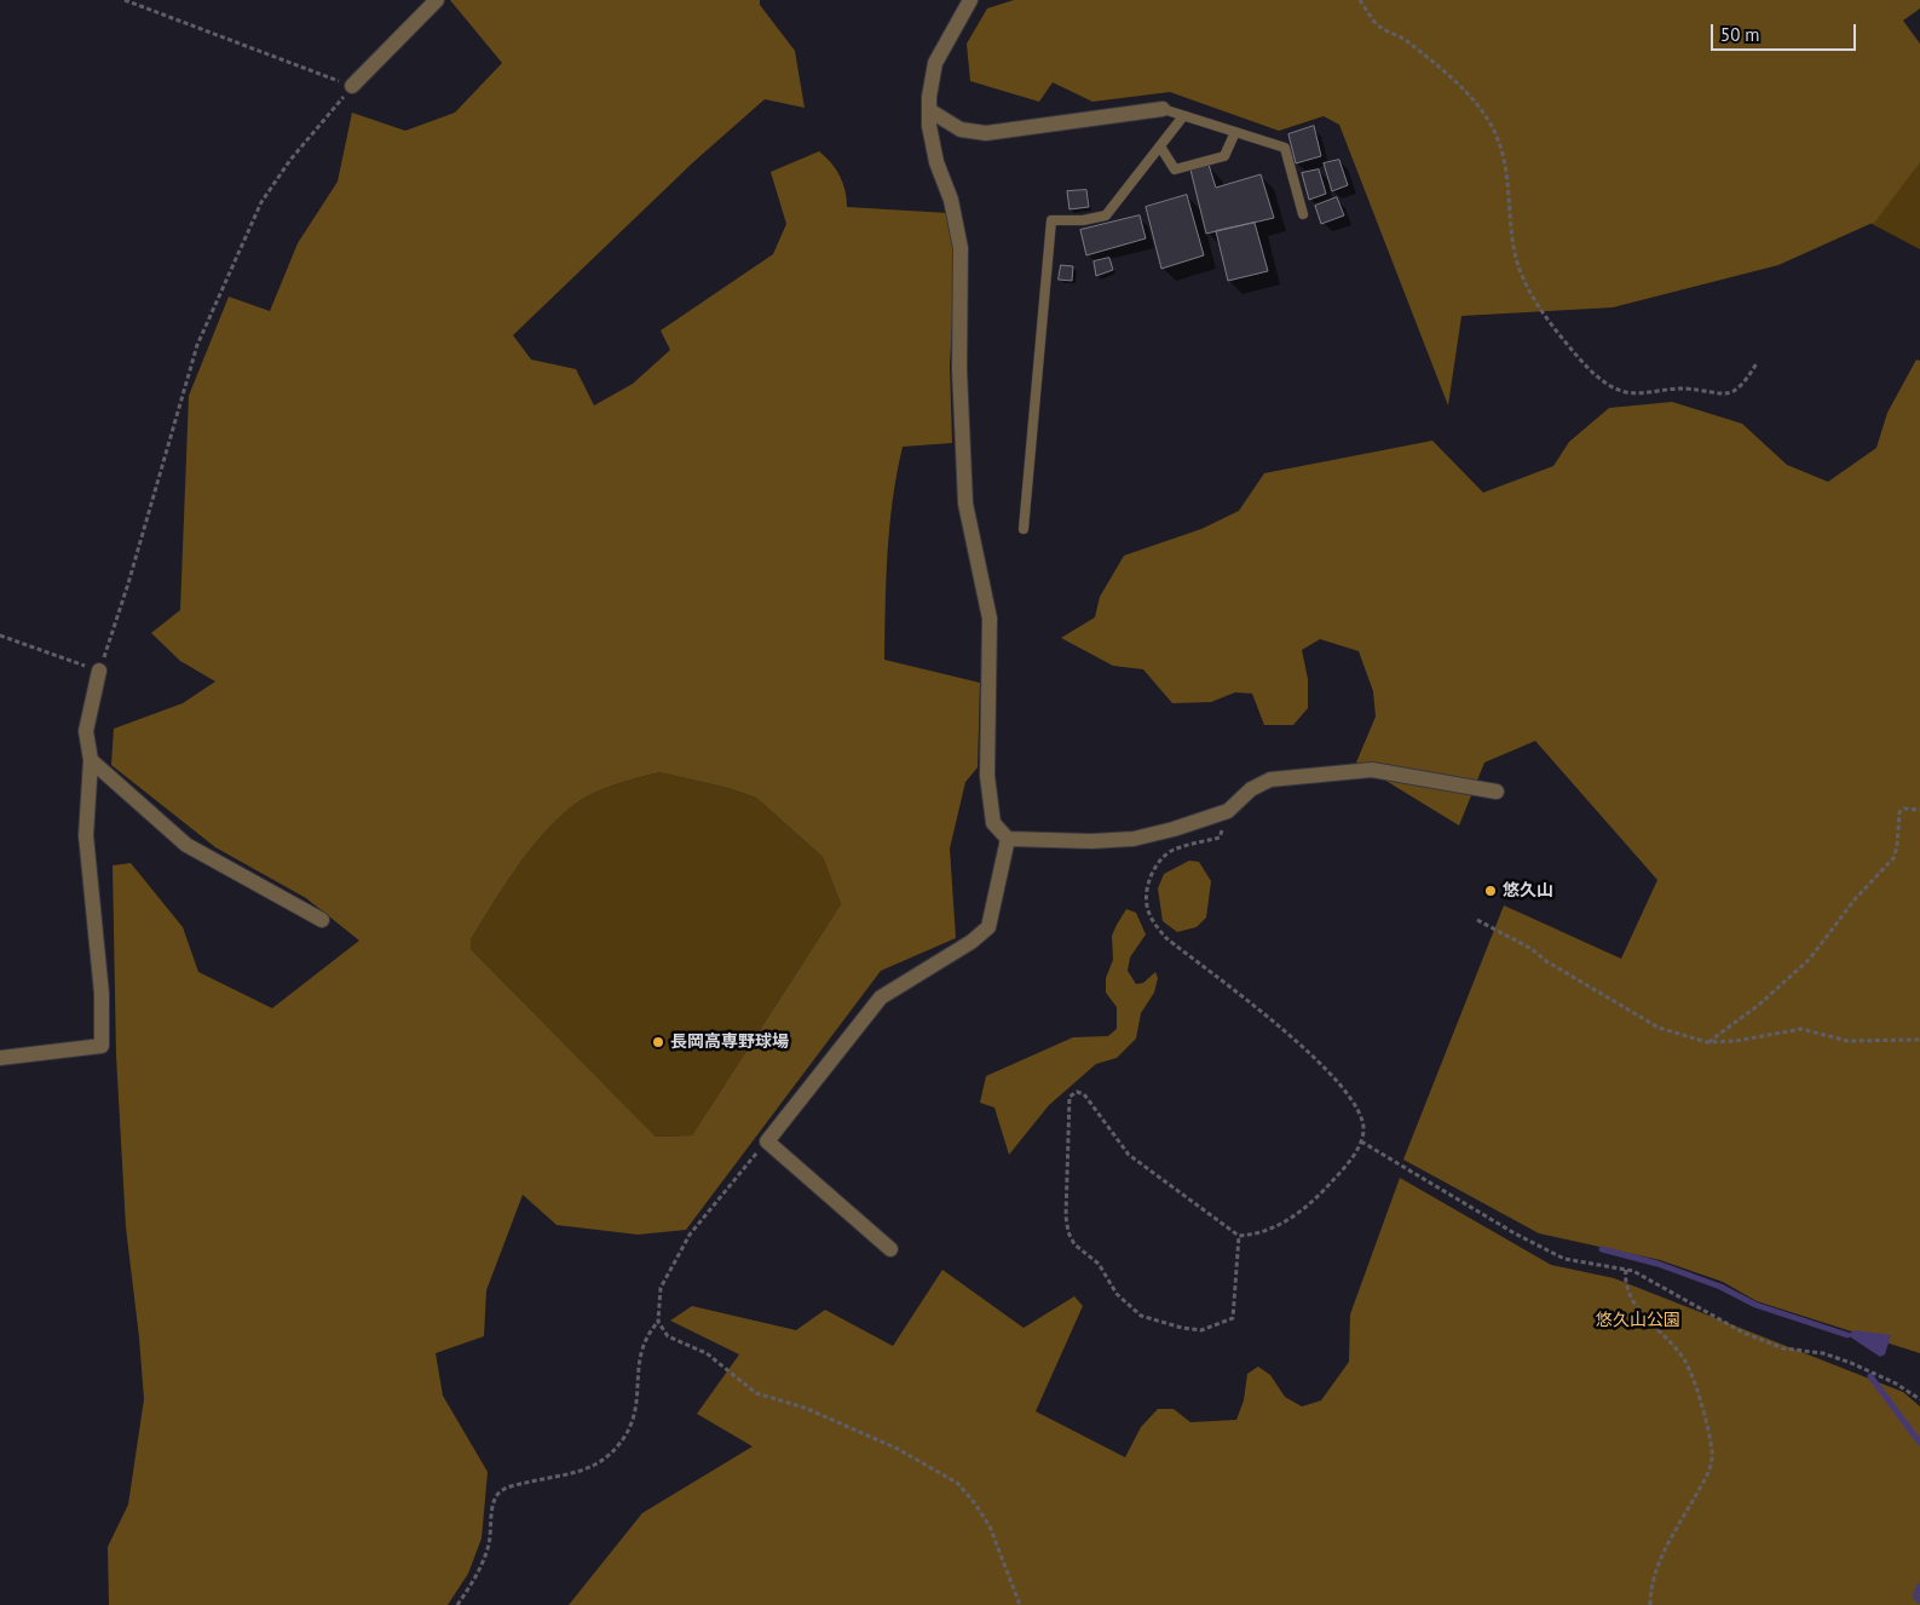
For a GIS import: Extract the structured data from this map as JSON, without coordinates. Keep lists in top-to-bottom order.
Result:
{
  "parks": ["悠久山公園"],
  "places": ["悠久山", "長岡高専野球場"],
  "scale_bar": "50 m"
}
